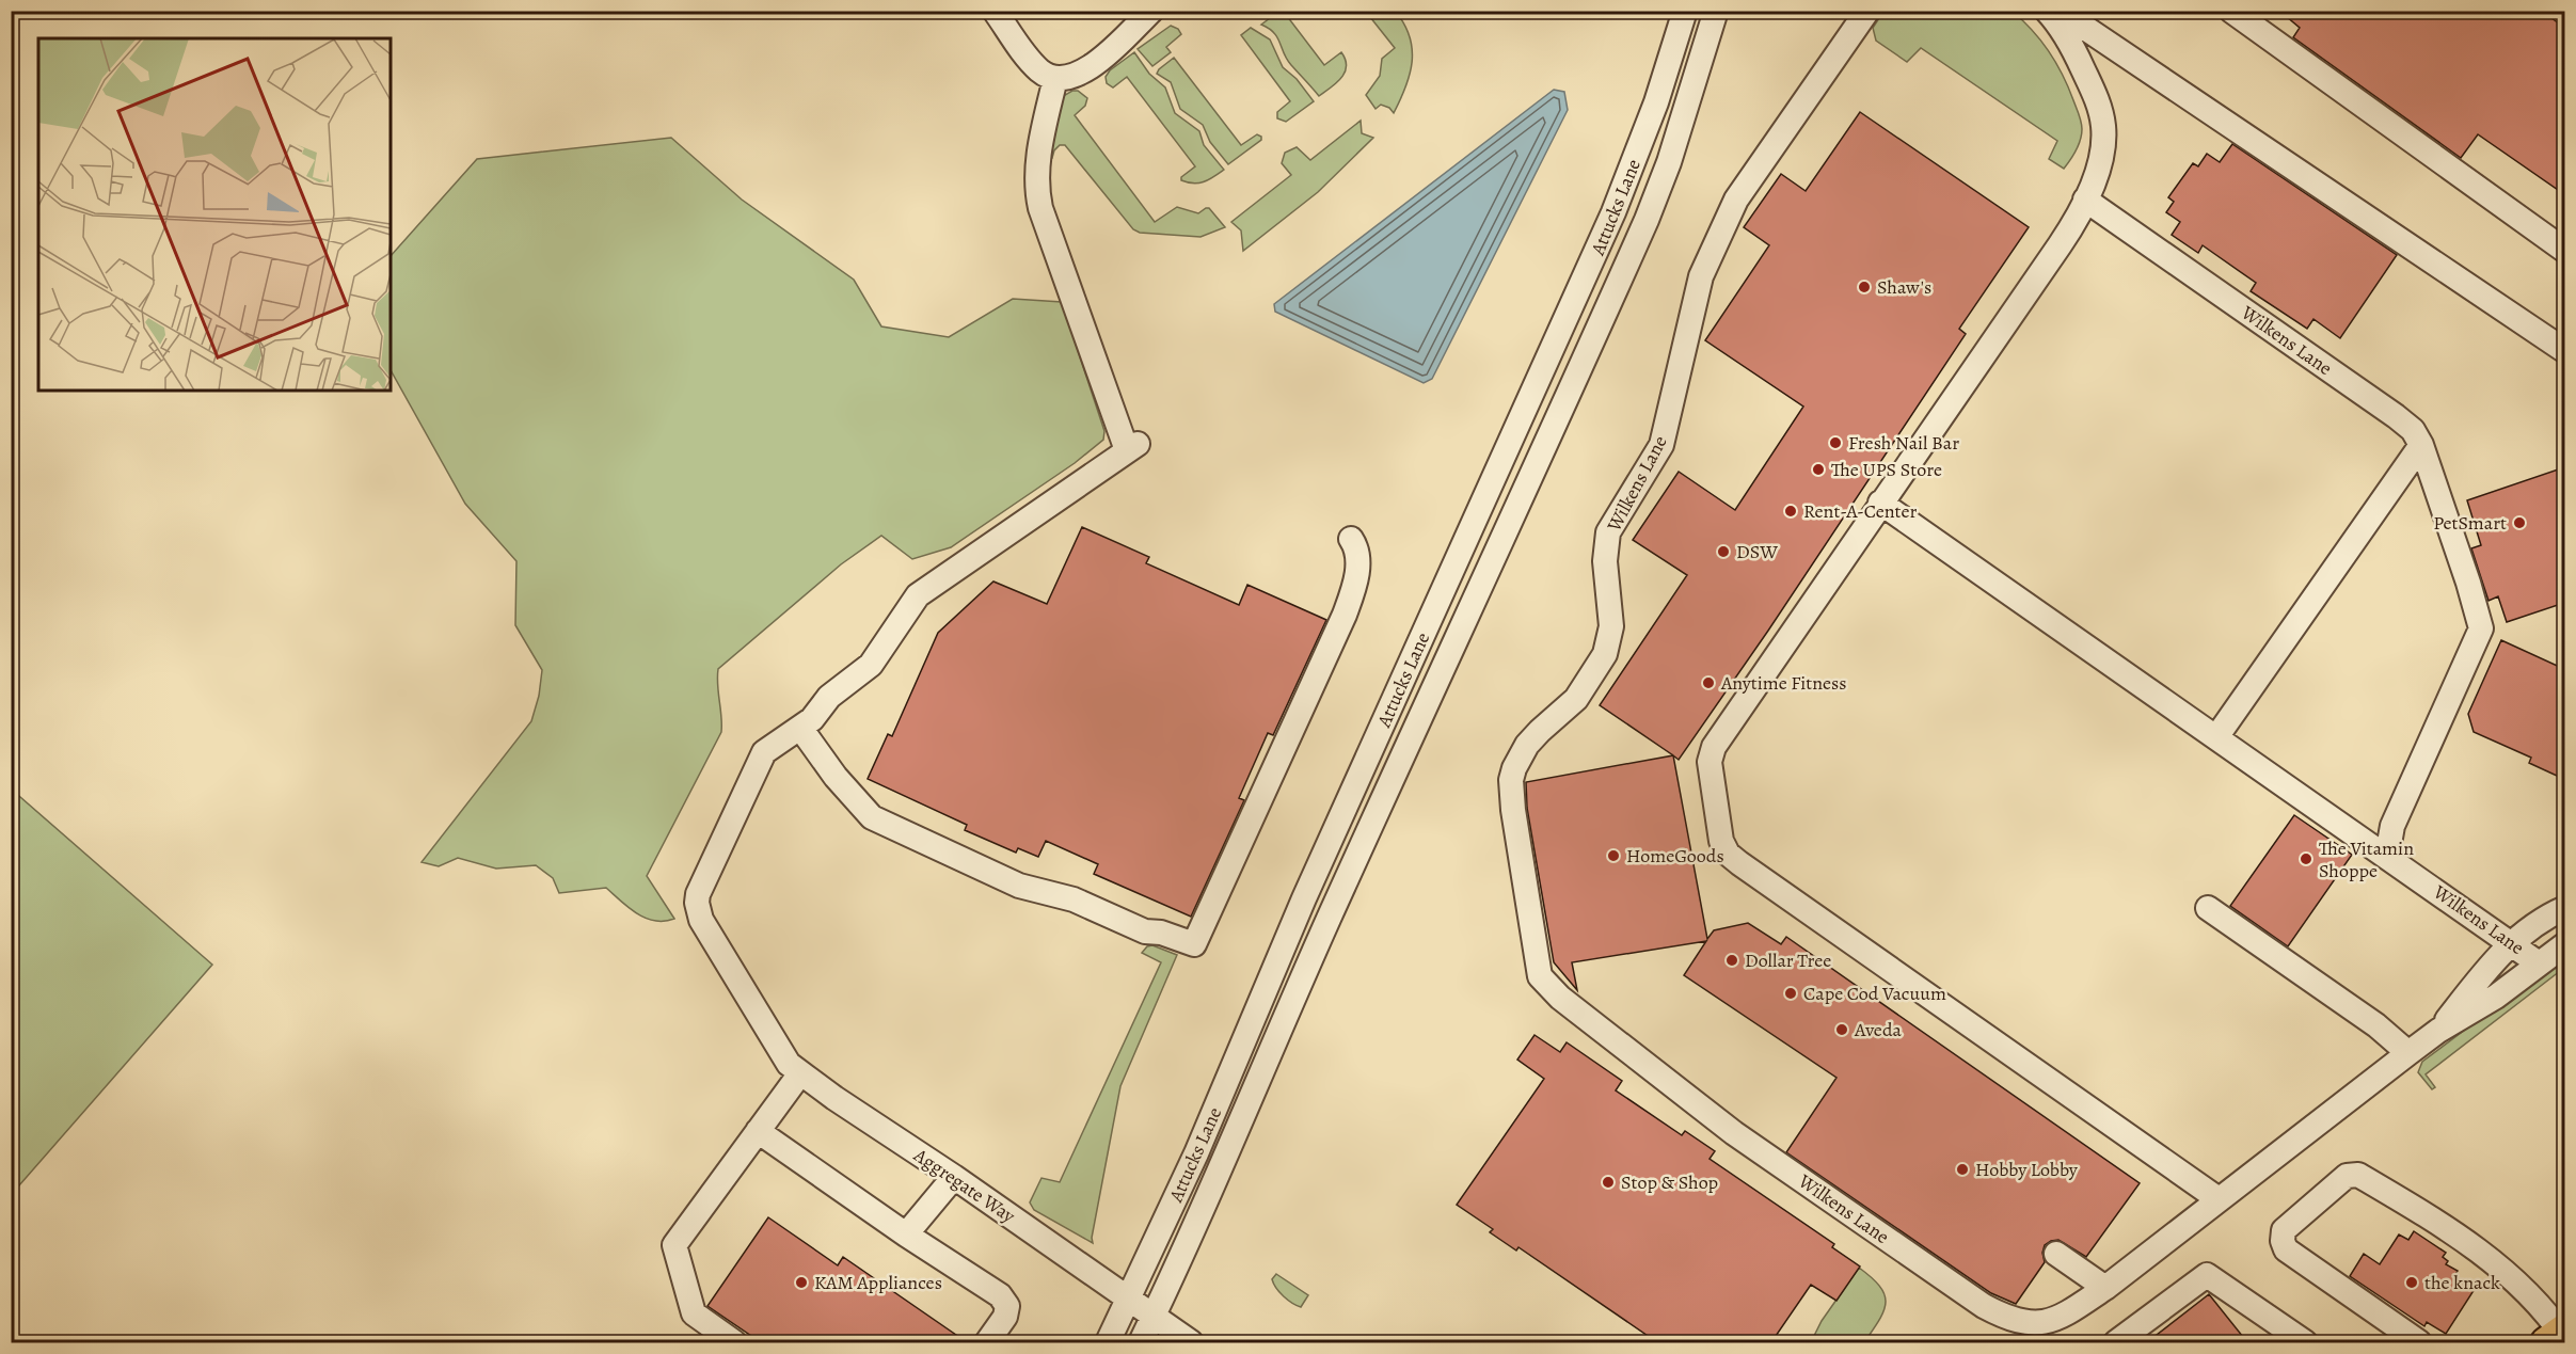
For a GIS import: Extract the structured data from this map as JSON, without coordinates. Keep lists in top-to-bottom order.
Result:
{
  "streets": {
    "street": ["Attucks Lane", "Wilkens Lane", "Aggregate Way"]
  },
  "crossings": [
    ["Attucks Lane", "Aggregate Way"]
  ],
  "places": [
    "Shaw's",
    "Fresh Nail Bar",
    "The UPS Store",
    "Rent-A-Center",
    "PetSmart",
    "DSW",
    "Anytime Fitness",
    "HomeGoods",
    "The Vitamin Shoppe",
    "Dollar Tree",
    "Cape Cod Vacuum",
    "Aveda",
    "Hobby Lobby",
    "Stop & Shop",
    "KAM Appliances",
    "the knack"
  ]
}
